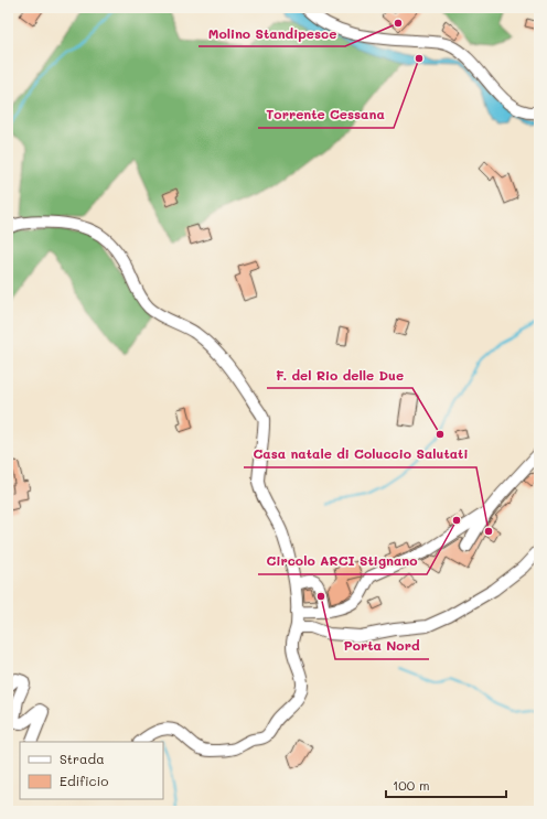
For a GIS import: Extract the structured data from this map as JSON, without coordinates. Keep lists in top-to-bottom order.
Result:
{
  "places": [
    "Molino Standipesce",
    "Torrente Cessana",
    "F. del Rio delle Due",
    "Circolo ARCI Stignano",
    "Casa natale di Coluccio Salutati",
    "Porta Nord"
  ],
  "legend": ["Strada", "Edificio"],
  "scale_bar": "100 m"
}
